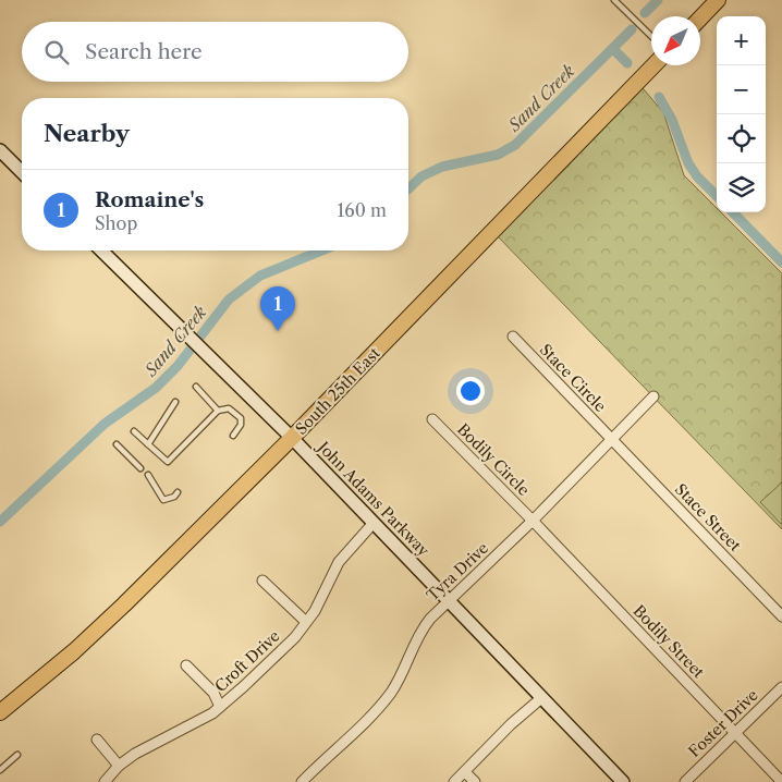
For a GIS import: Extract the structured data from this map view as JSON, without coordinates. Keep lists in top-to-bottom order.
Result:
{
  "streets": {
    "main road": ["South 25th East"],
    "street": [
      "Stace Circle",
      "Bodily Circle",
      "John Adams Parkway",
      "Stace Street",
      "Tyra Drive",
      "Bodily Street",
      "Croft Drive",
      "Foster Drive"
    ]
  },
  "crossings": [
    ["Stace Circle", "Stace Street"],
    ["Stace Circle", "Tyra Drive"],
    ["South 25th East", "John Adams Parkway"],
    ["Bodily Circle", "Tyra Drive"],
    ["Bodily Circle", "Bodily Street"],
    ["John Adams Parkway", "Tyra Drive"],
    ["John Adams Parkway", "Croft Drive"],
    ["Stace Street", "Tyra Drive"],
    ["Tyra Drive", "Bodily Street"],
    ["Bodily Street", "Foster Drive"]
  ],
  "water": ["Sand Creek"],
  "north": "bottom left",
  "page": {
    "map_buttons": ["+", "−"],
    "search": "Search here",
    "heading": "Nearby",
    "list": [
      {
        "mark": "1",
        "name": "Romaine's",
        "note": "Shop",
        "value": "160 m"
      }
    ],
    "pins": "1"
  }
}
